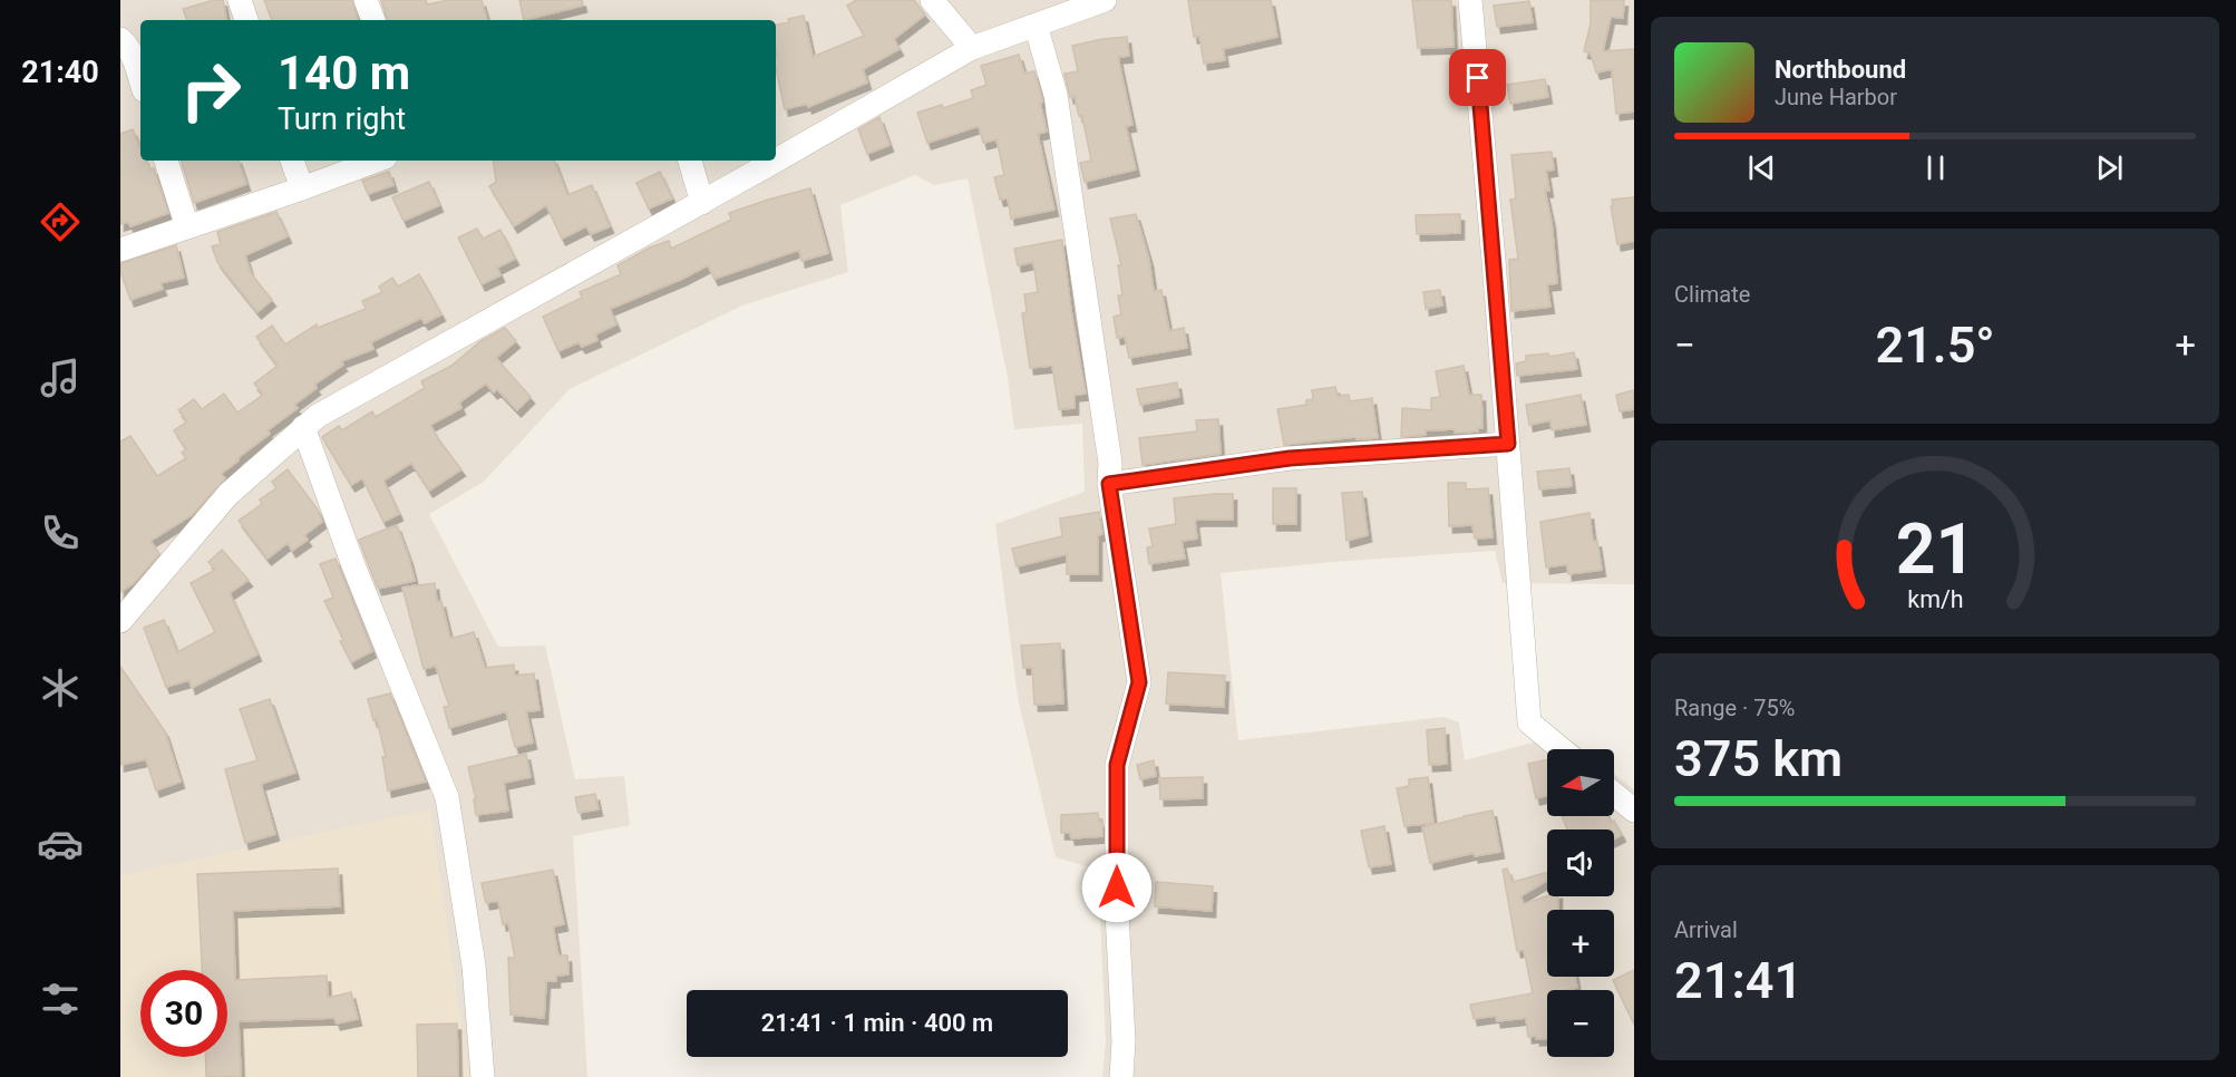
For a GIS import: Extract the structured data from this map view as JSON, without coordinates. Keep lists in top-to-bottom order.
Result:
{
  "north": "left",
  "page": {
    "tabs": "21:40",
    "turn": ["140 m", "Turn right"],
    "song": ["Northbound", "June Harbor"],
    "tile": [
      "Climate",
      ["Range · 75%", "375 km"],
      ["Arrival", "21:41"]
    ],
    "heat": ["−", "21.5°", "+"],
    "map_buttons": ["+", "−"],
    "limit": "30",
    "trip": "21:41 · 1 min · 400 m",
    "gauge": ["21", "km/h"]
  }
}
